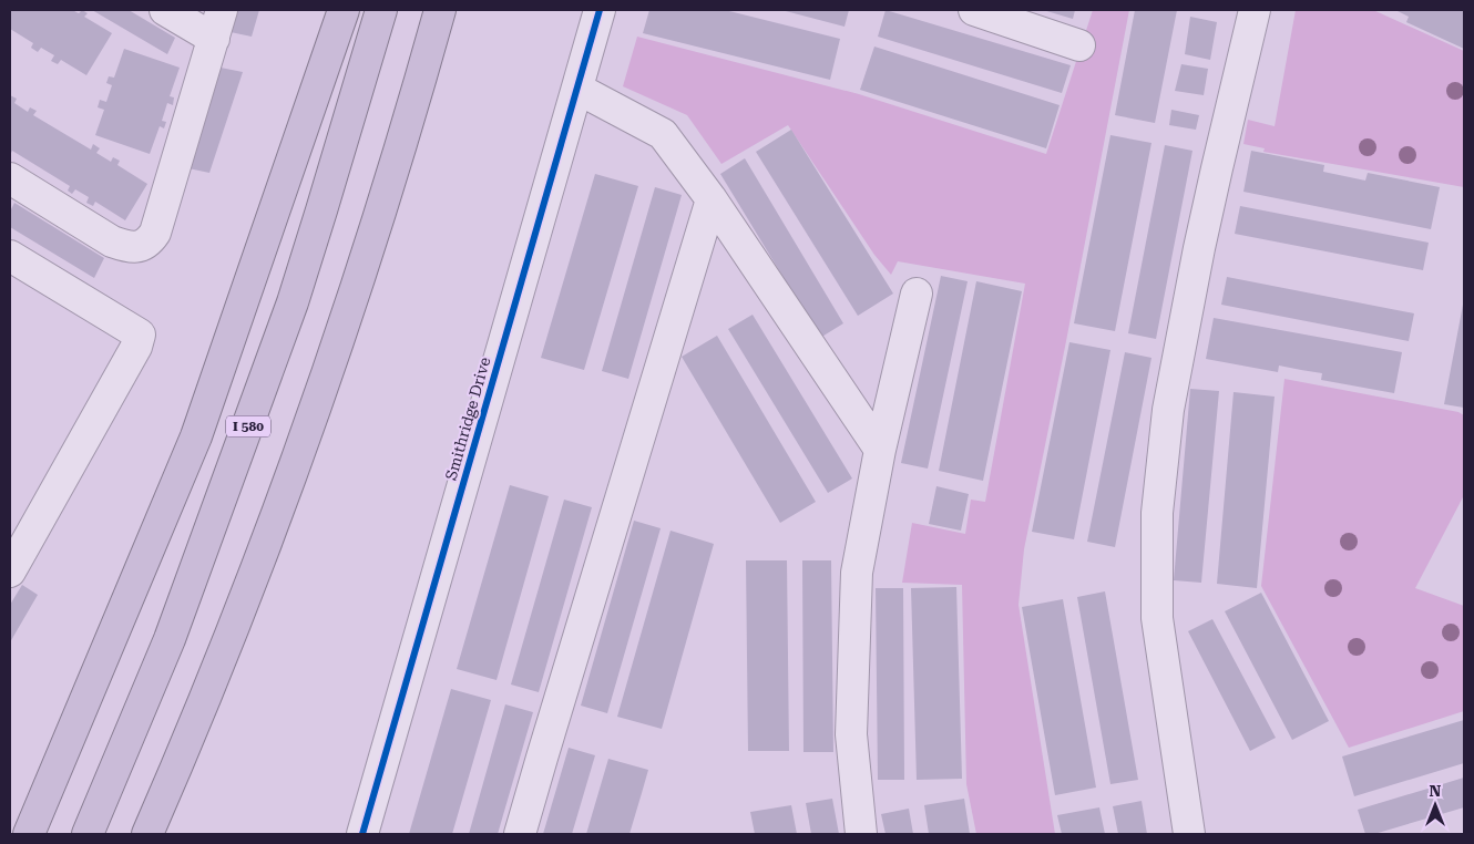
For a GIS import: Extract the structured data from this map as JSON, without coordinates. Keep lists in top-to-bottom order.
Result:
{
  "streets": {
    "highway": ["I 580"],
    "street": ["Smithridge Drive"]
  },
  "north": "top"
}
